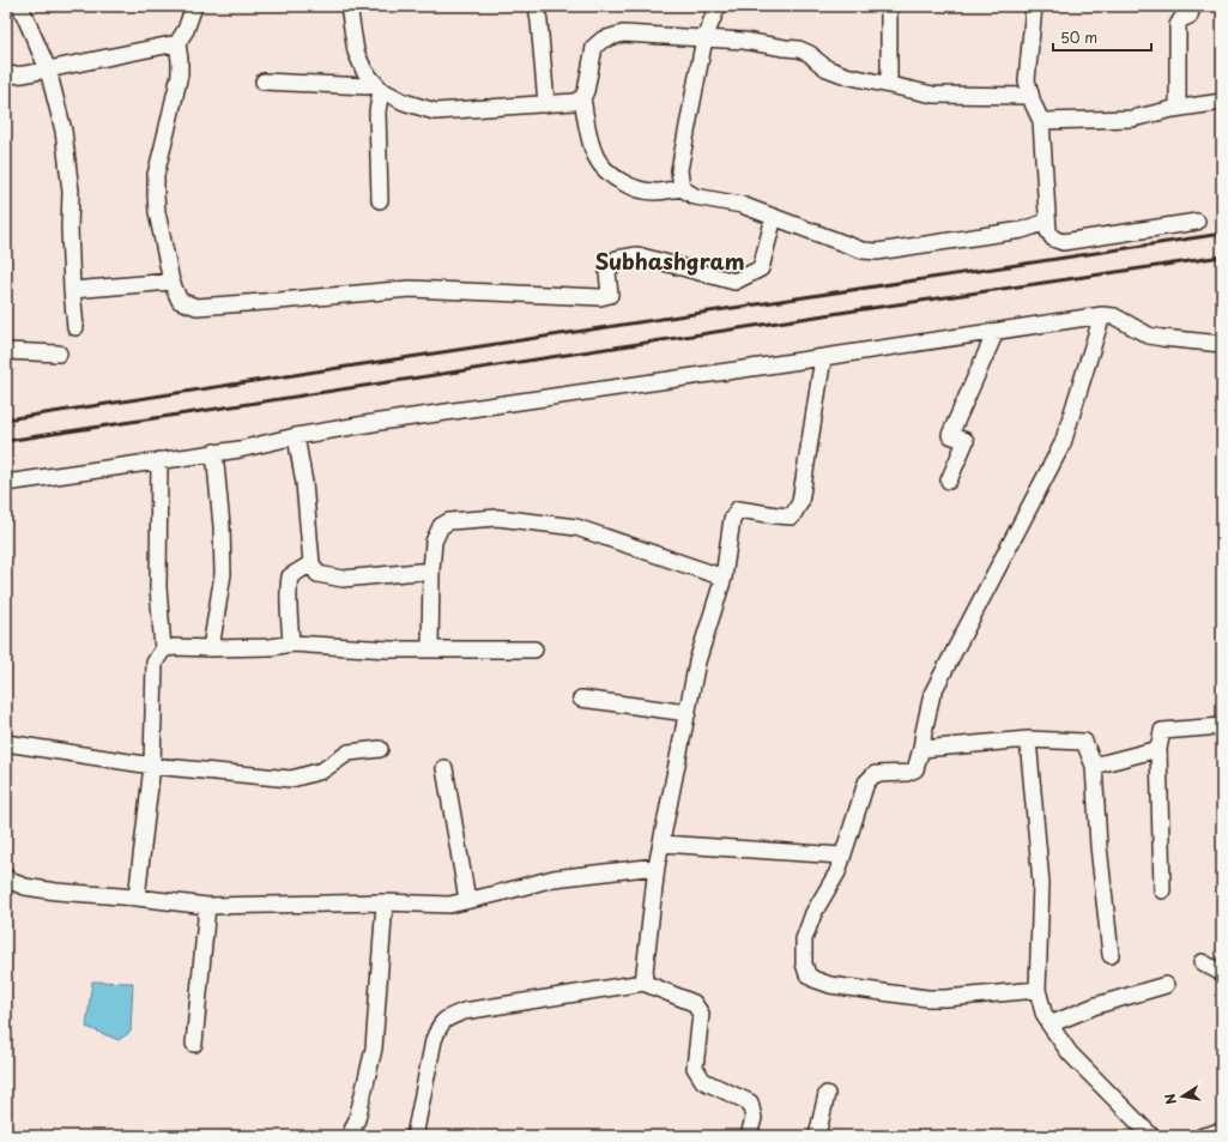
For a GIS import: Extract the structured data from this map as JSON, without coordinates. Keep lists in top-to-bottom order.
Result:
{
  "districts": ["Subhashgram"],
  "scale_bar": "50 m",
  "north": "left"
}
